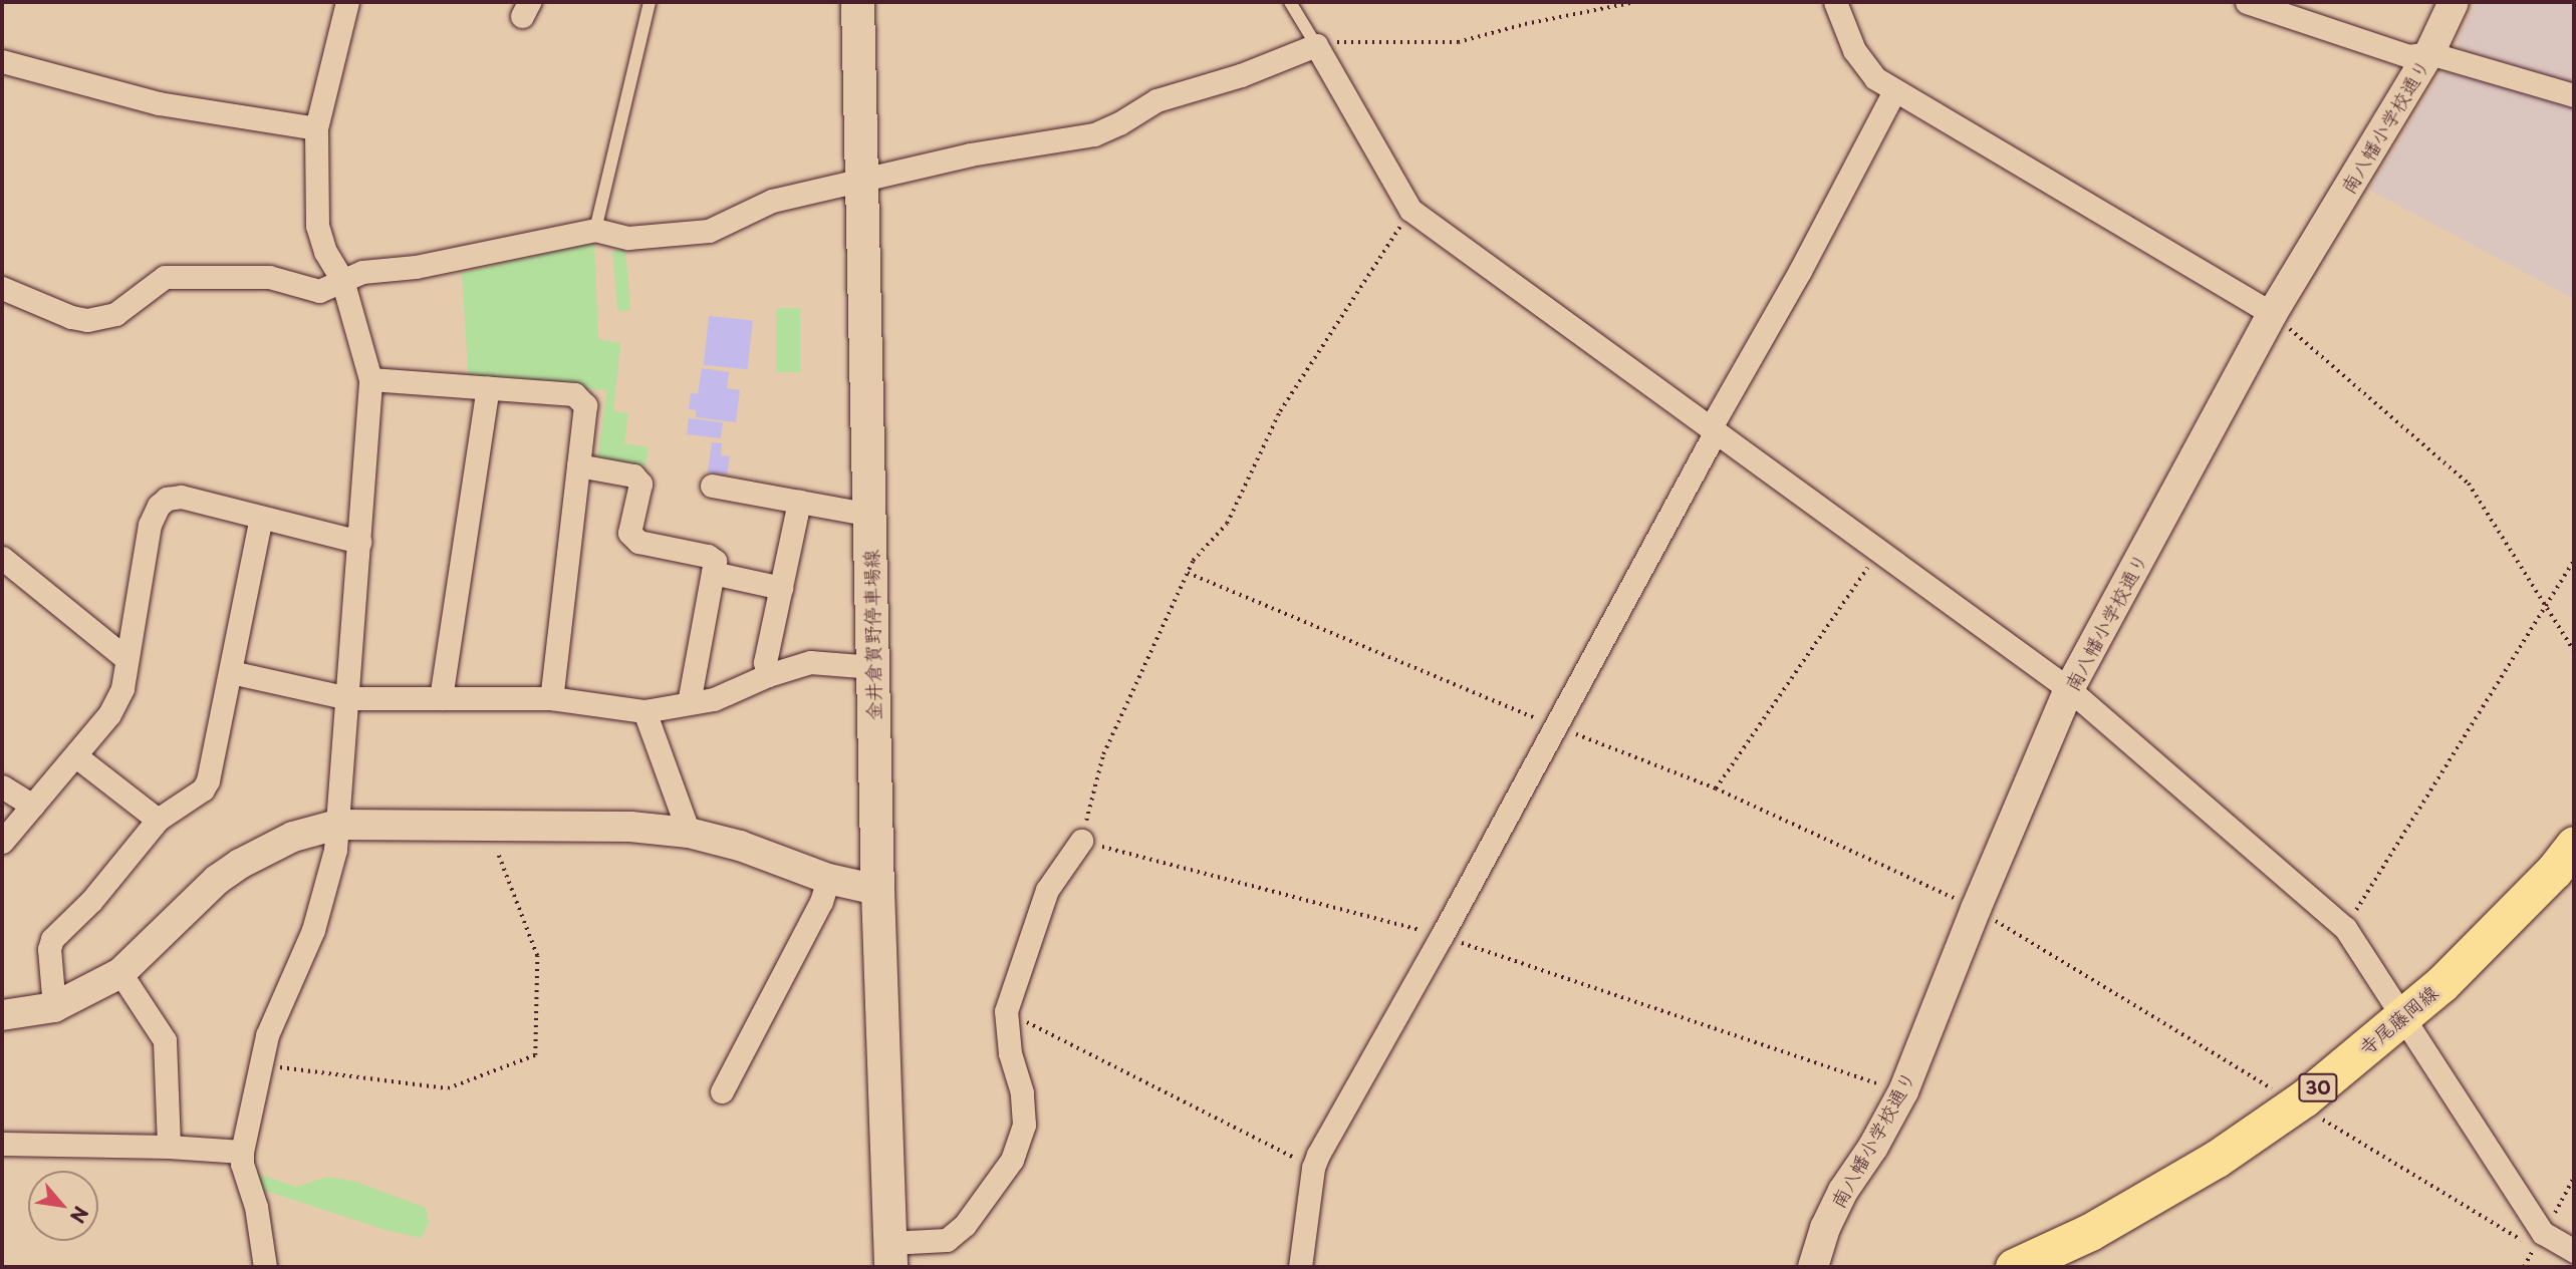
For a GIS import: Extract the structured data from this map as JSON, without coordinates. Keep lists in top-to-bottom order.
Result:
{
  "streets": {
    "main road": ["金井倉賀野停車場線", "寺尾藤岡線", "30"],
    "street": ["南八幡小学校通り"]
  },
  "north": "bottom right"
}
